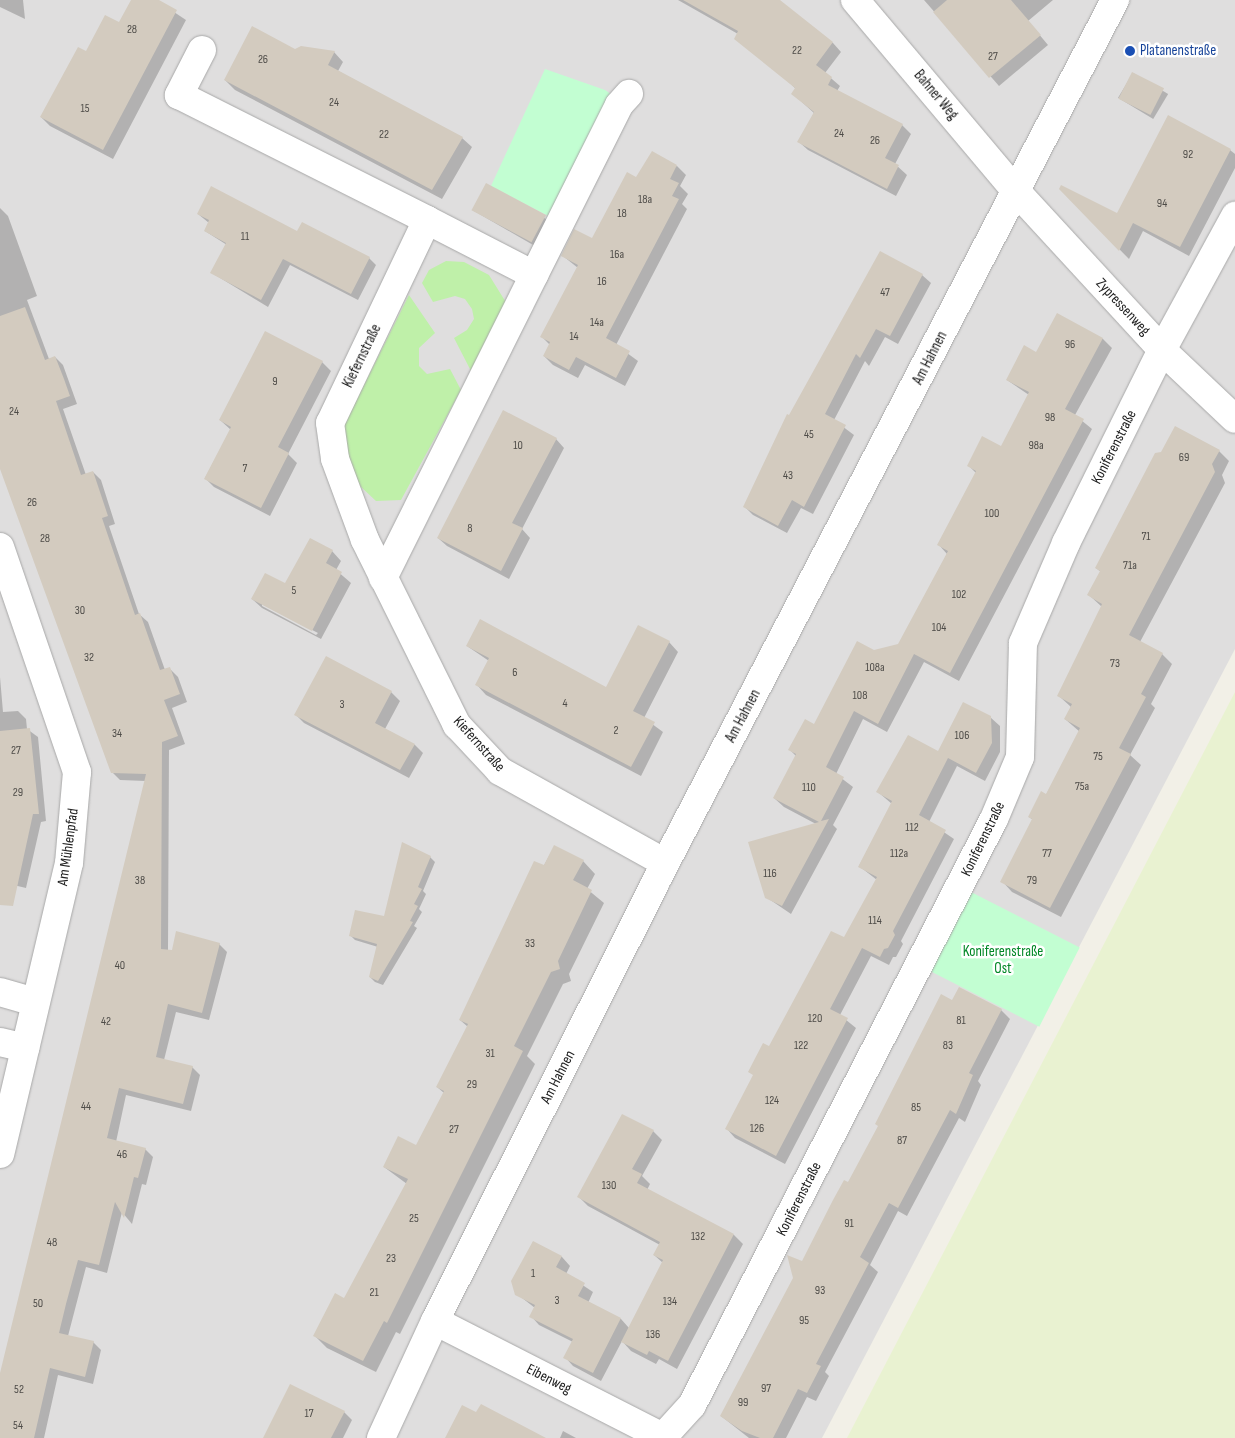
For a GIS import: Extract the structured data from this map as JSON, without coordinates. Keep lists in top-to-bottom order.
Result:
{
  "streets": {
    "street": [
      "Bahner Weg",
      "Zypressenweg",
      "Kiefernstraße",
      "Am Hahnen",
      "Koniferenstraße",
      "Am Mühlenpfad",
      "Eibenweg"
    ]
  },
  "crossings": [
    ["Bahner Weg", "Zypressenweg"],
    ["Bahner Weg", "Am Hahnen"],
    ["Zypressenweg", "Am Hahnen"],
    ["Zypressenweg", "Koniferenstraße"],
    ["Kiefernstraße", "Am Hahnen"],
    ["Am Hahnen", "Eibenweg"],
    ["Koniferenstraße", "Eibenweg"]
  ],
  "parks": ["Koniferenstraße Ost"],
  "places": ["Platanenstraße"],
  "house_numbers": [
    "28",
    "22",
    "27",
    "26",
    "24",
    "15",
    "24",
    "22",
    "26",
    "92",
    "18a",
    "94",
    "18",
    "11",
    "16a",
    "16",
    "47",
    "14a",
    "14",
    "96",
    "9",
    "24",
    "98",
    "45",
    "10",
    "98a",
    "69",
    "7",
    "43",
    "26",
    "100",
    "8",
    "71",
    "28",
    "71a",
    "5",
    "102",
    "30",
    "104",
    "32",
    "73",
    "108a",
    "6",
    "108",
    "4",
    "3",
    "2",
    "34",
    "106",
    "27",
    "75",
    "75a",
    "110",
    "29",
    "112",
    "112a",
    "77",
    "116",
    "38",
    "79",
    "114",
    "33",
    "40",
    "120",
    "81",
    "42",
    "122",
    "83",
    "31",
    "29",
    "124",
    "44",
    "85",
    "126",
    "27",
    "87",
    "46",
    "130",
    "25",
    "91",
    "132",
    "48",
    "23",
    "1",
    "93",
    "21",
    "3",
    "134",
    "50",
    "95",
    "136",
    "97",
    "52",
    "99",
    "17",
    "54"
  ]
}
